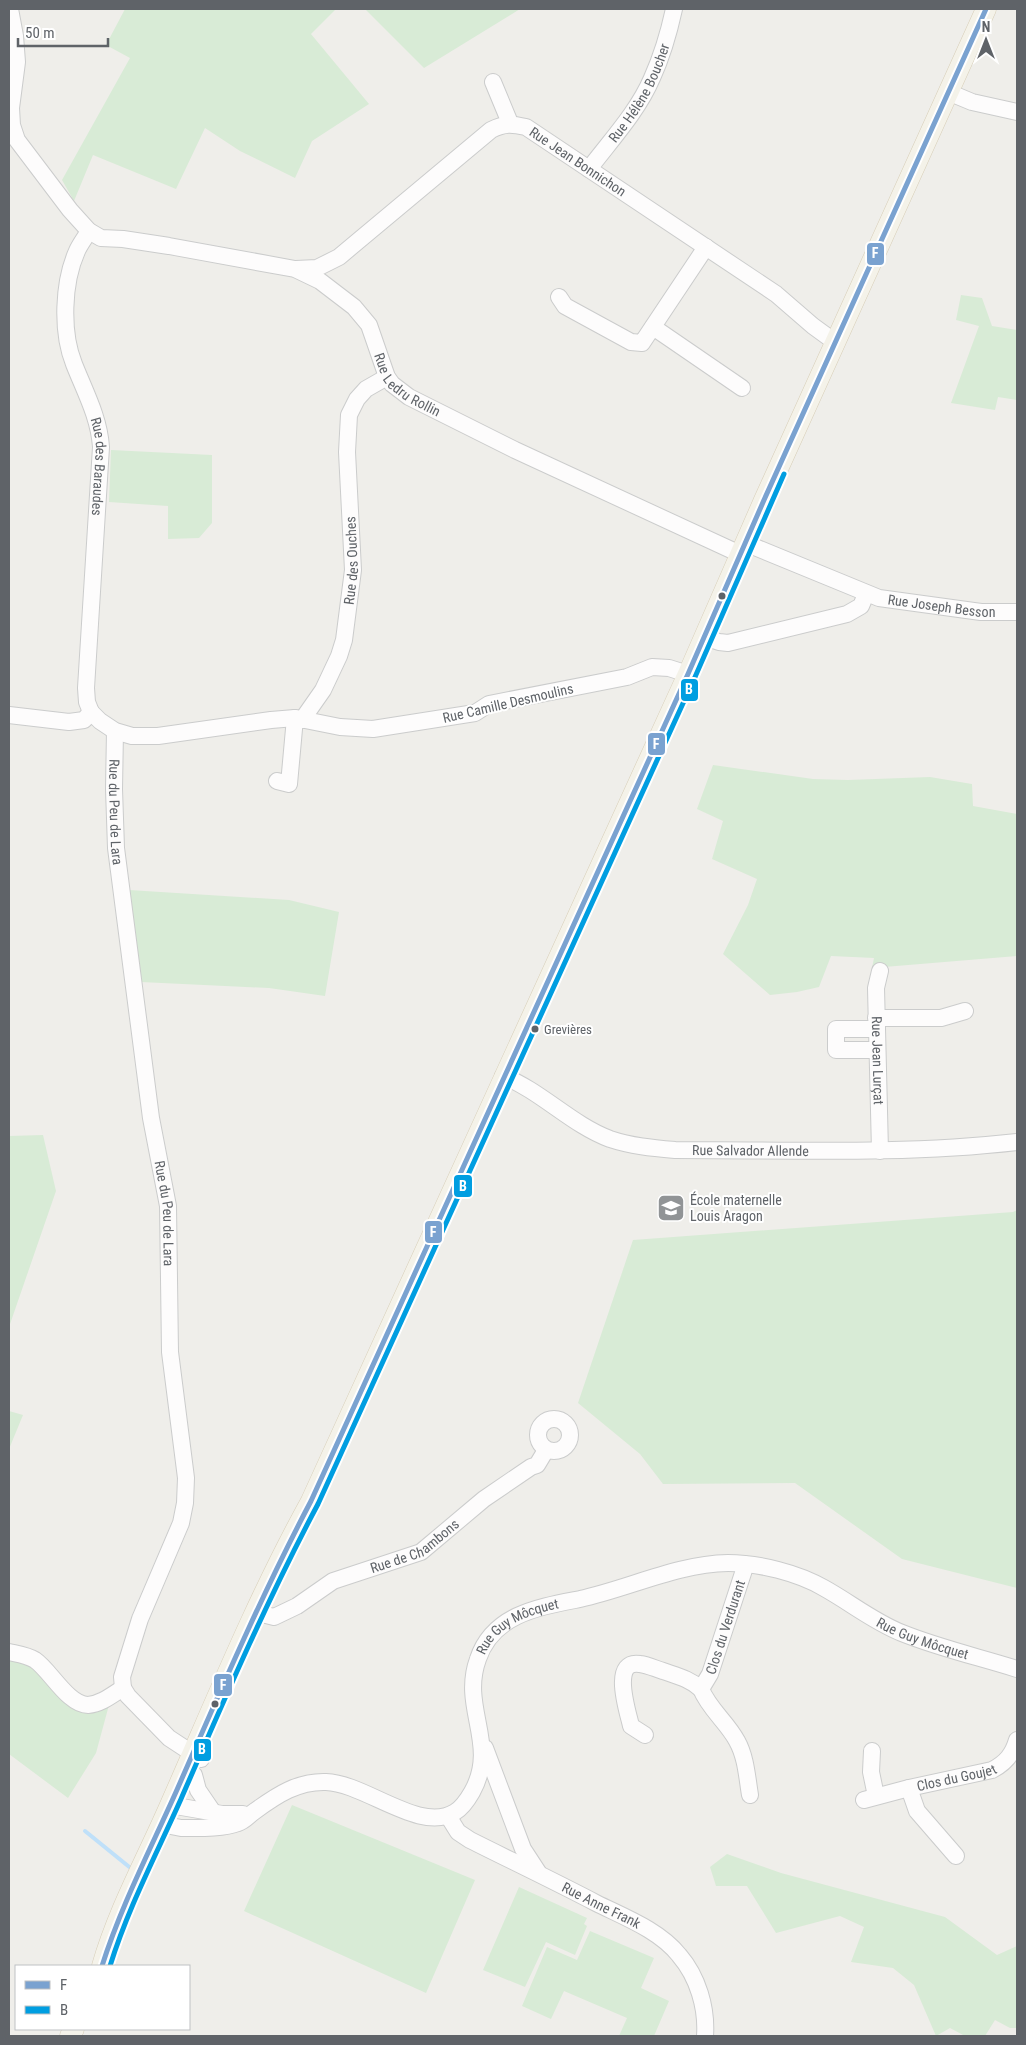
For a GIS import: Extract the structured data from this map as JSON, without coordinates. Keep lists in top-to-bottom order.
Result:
{
  "streets": {
    "street": [
      "Rue Hélène Boucher",
      "Rue Jean Bonnichon",
      "Rue Ledru Rollin",
      "Rue des Baraudes",
      "Rue des Ouches",
      "Rue Joseph Besson",
      "Rue Camille Desmoulins",
      "Rue du Peu de Lara",
      "Rue Jean Lurçat",
      "Rue Salvador Allende",
      "Rue de Chambons",
      "Clos du Verdurant",
      "Rue Guy Môcquet",
      "Clos du Goujet",
      "Rue Anne Frank"
    ]
  },
  "crossings": [
    ["Rue Hélène Boucher", "Rue Jean Bonnichon"],
    ["Rue Ledru Rollin", "Rue des Baraudes"],
    ["Rue Ledru Rollin", "Rue des Ouches"],
    ["Rue Ledru Rollin", "Rue Joseph Besson"],
    ["Rue des Baraudes", "Rue Camille Desmoulins"],
    ["Rue des Ouches", "Rue Camille Desmoulins"],
    ["Rue Camille Desmoulins", "Rue du Peu de Lara"],
    ["Rue Jean Lurçat", "Rue Salvador Allende"],
    ["Clos du Verdurant", "Rue Guy Môcquet"],
    ["Rue Guy Môcquet", "Rue Anne Frank"]
  ],
  "places": {
    "other": ["Grevières"],
    "school or university": ["École maternelle Louis Aragon"]
  },
  "lines": ["transit line F", "transit line B"],
  "legend": ["F", "B"],
  "scale_bar": "50 m",
  "north": "top"
}
